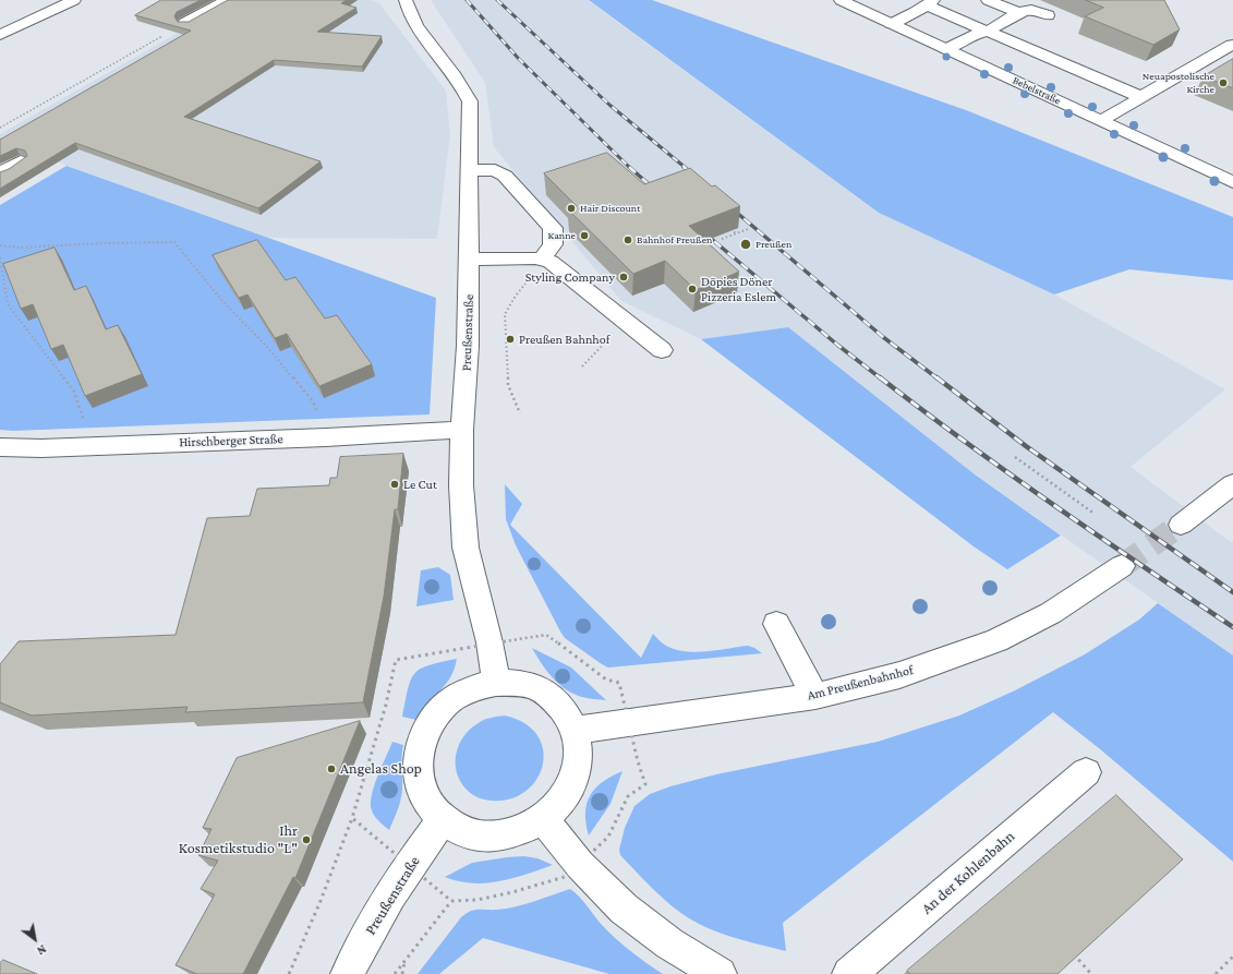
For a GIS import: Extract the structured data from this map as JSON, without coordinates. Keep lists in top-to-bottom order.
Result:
{
  "streets": {
    "street": [
      "Bebelstraße",
      "Preußenstraße",
      "Hirschberger Straße",
      "Am Preußenbahnhof",
      "An der Kohlenbahn"
    ]
  },
  "crossings": [
    ["Preußenstraße", "Hirschberger Straße"]
  ],
  "places": [
    "Neuapostolische Kirche",
    "Hair Discount",
    "Kanne",
    "Bahnhof Preußen",
    "Preußen",
    "Styling Company",
    "Döpies Döner Pizzeria Eslem",
    "Preußen Bahnhof",
    "Le Cut",
    "Angelas Shop",
    "Ihr Kosmetikstudio \"L\""
  ],
  "north": "bottom right"
}
